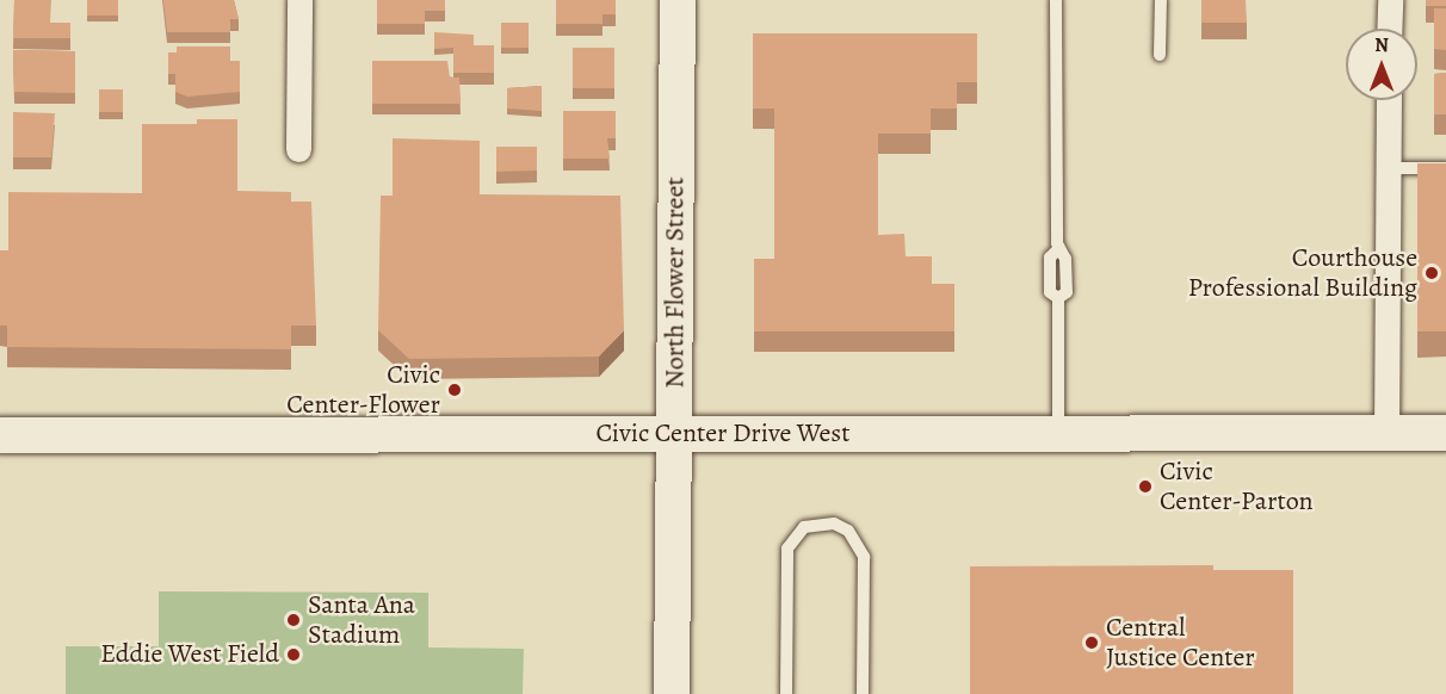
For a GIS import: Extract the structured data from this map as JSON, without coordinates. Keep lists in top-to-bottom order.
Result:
{
  "streets": {
    "main road": ["North Flower Street", "Civic Center Drive West"]
  },
  "crossings": [
    ["North Flower Street", "Civic Center Drive West"]
  ],
  "places": [
    "Courthouse Professional Building",
    "Civic Center-Flower",
    "Civic Center-Parton",
    "Santa Ana Stadium",
    "Central Justice Center",
    "Eddie West Field"
  ],
  "north": "top"
}
